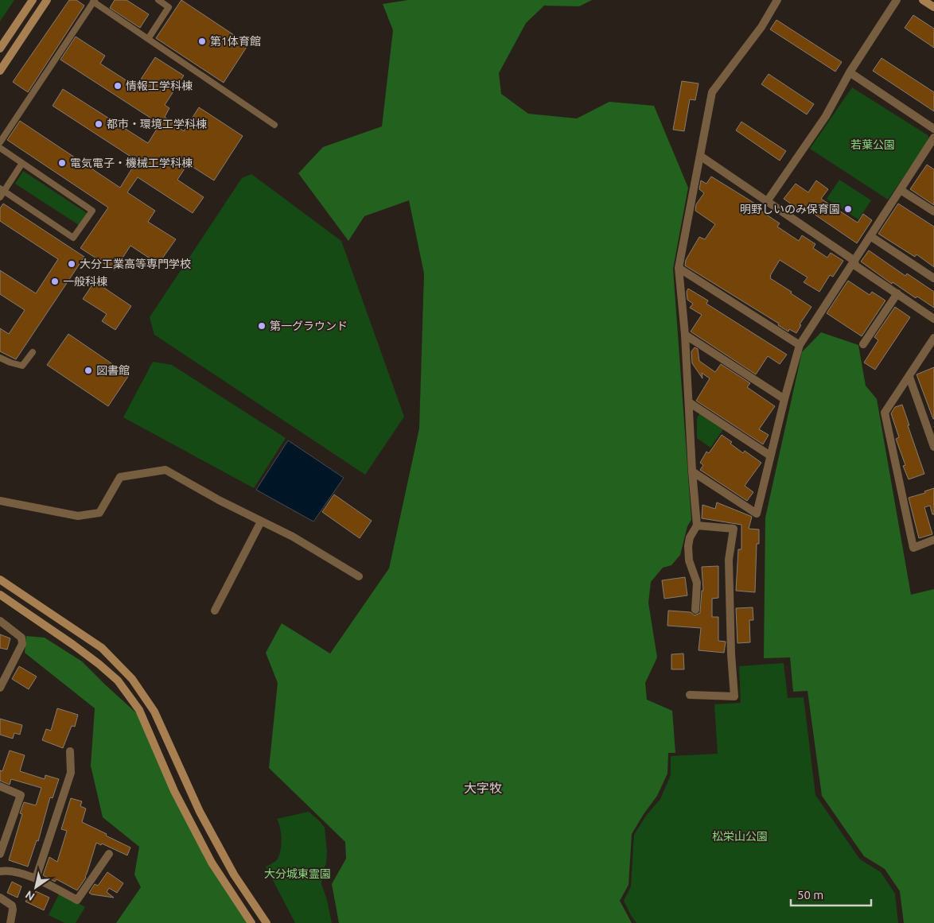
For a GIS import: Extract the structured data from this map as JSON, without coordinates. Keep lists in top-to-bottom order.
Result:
{
  "districts": ["大字牧"],
  "parks": ["若葉公園", "松栄山公園", "大分城東霊園"],
  "places": [
    "第1体育館",
    "情報工学科棟",
    "都市・環境工学科棟",
    "電気電子・機械工学科棟",
    "明野しいのみ保育園",
    "大分工業高等専門学校",
    "一般科棟",
    "第一グラウンド",
    "図書館"
  ],
  "scale_bar": "50 m",
  "north": "bottom left"
}
